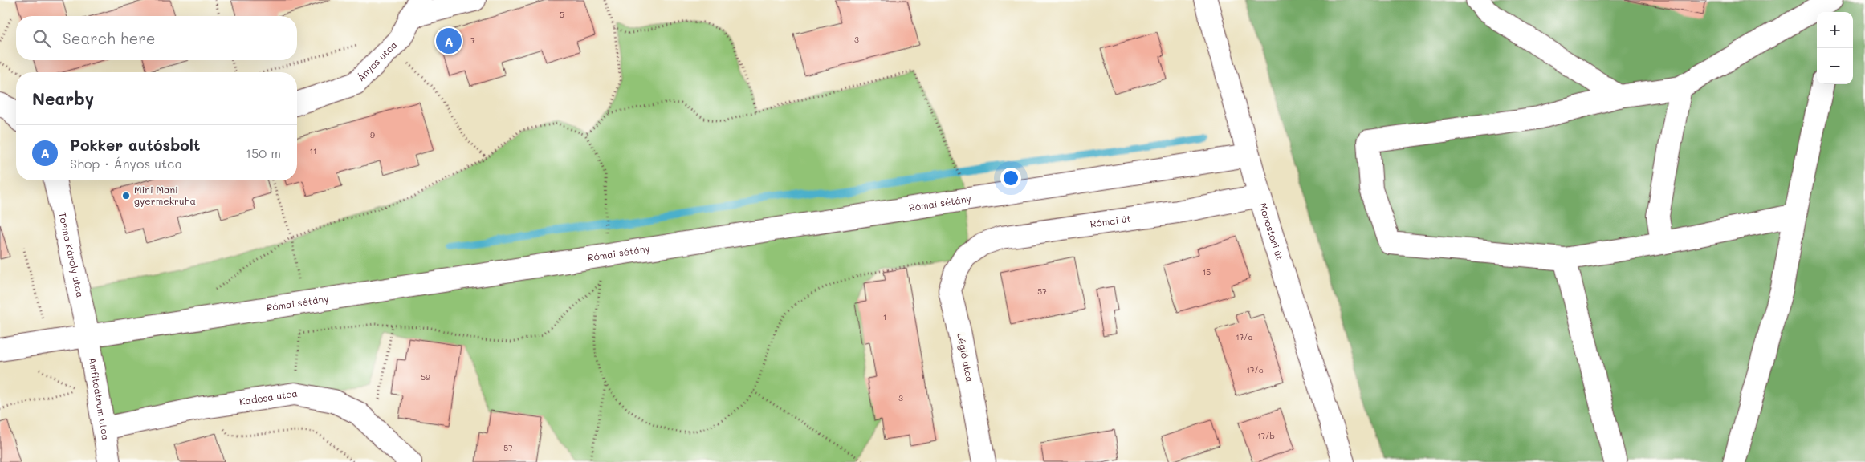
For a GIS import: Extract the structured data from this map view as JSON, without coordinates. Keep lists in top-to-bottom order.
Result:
{
  "streets": {
    "street": [
      "Ányos utca",
      "Római sétány",
      "Római út",
      "Monostori út",
      "Torma Károly utca",
      "Légió utca",
      "Amfiteátrum utca",
      "Kadosa utca"
    ]
  },
  "crossings": [
    ["Római sétány", "Torma Károly utca"],
    ["Római sétány", "Amfiteátrum utca"],
    ["Római út", "Monostori út"],
    ["Római út", "Légió utca"],
    ["Torma Károly utca", "Amfiteátrum utca"],
    ["Amfiteátrum utca", "Kadosa utca"]
  ],
  "places": ["Mini Mani gyermekruha"],
  "house_numbers": [
    "5",
    "3",
    "7",
    "9",
    "11",
    "15",
    "57",
    "1",
    "17/a",
    "17/c",
    "59",
    "3",
    "17/b",
    "57"
  ],
  "page": {
    "map_buttons": ["+", "−"],
    "search": "Search here",
    "pins": "A",
    "heading": "Nearby",
    "list": [
      {
        "mark": "A",
        "name": "Pokker autósbolt",
        "note": "Shop · Ányos utca",
        "value": "150 m"
      }
    ]
  }
}
